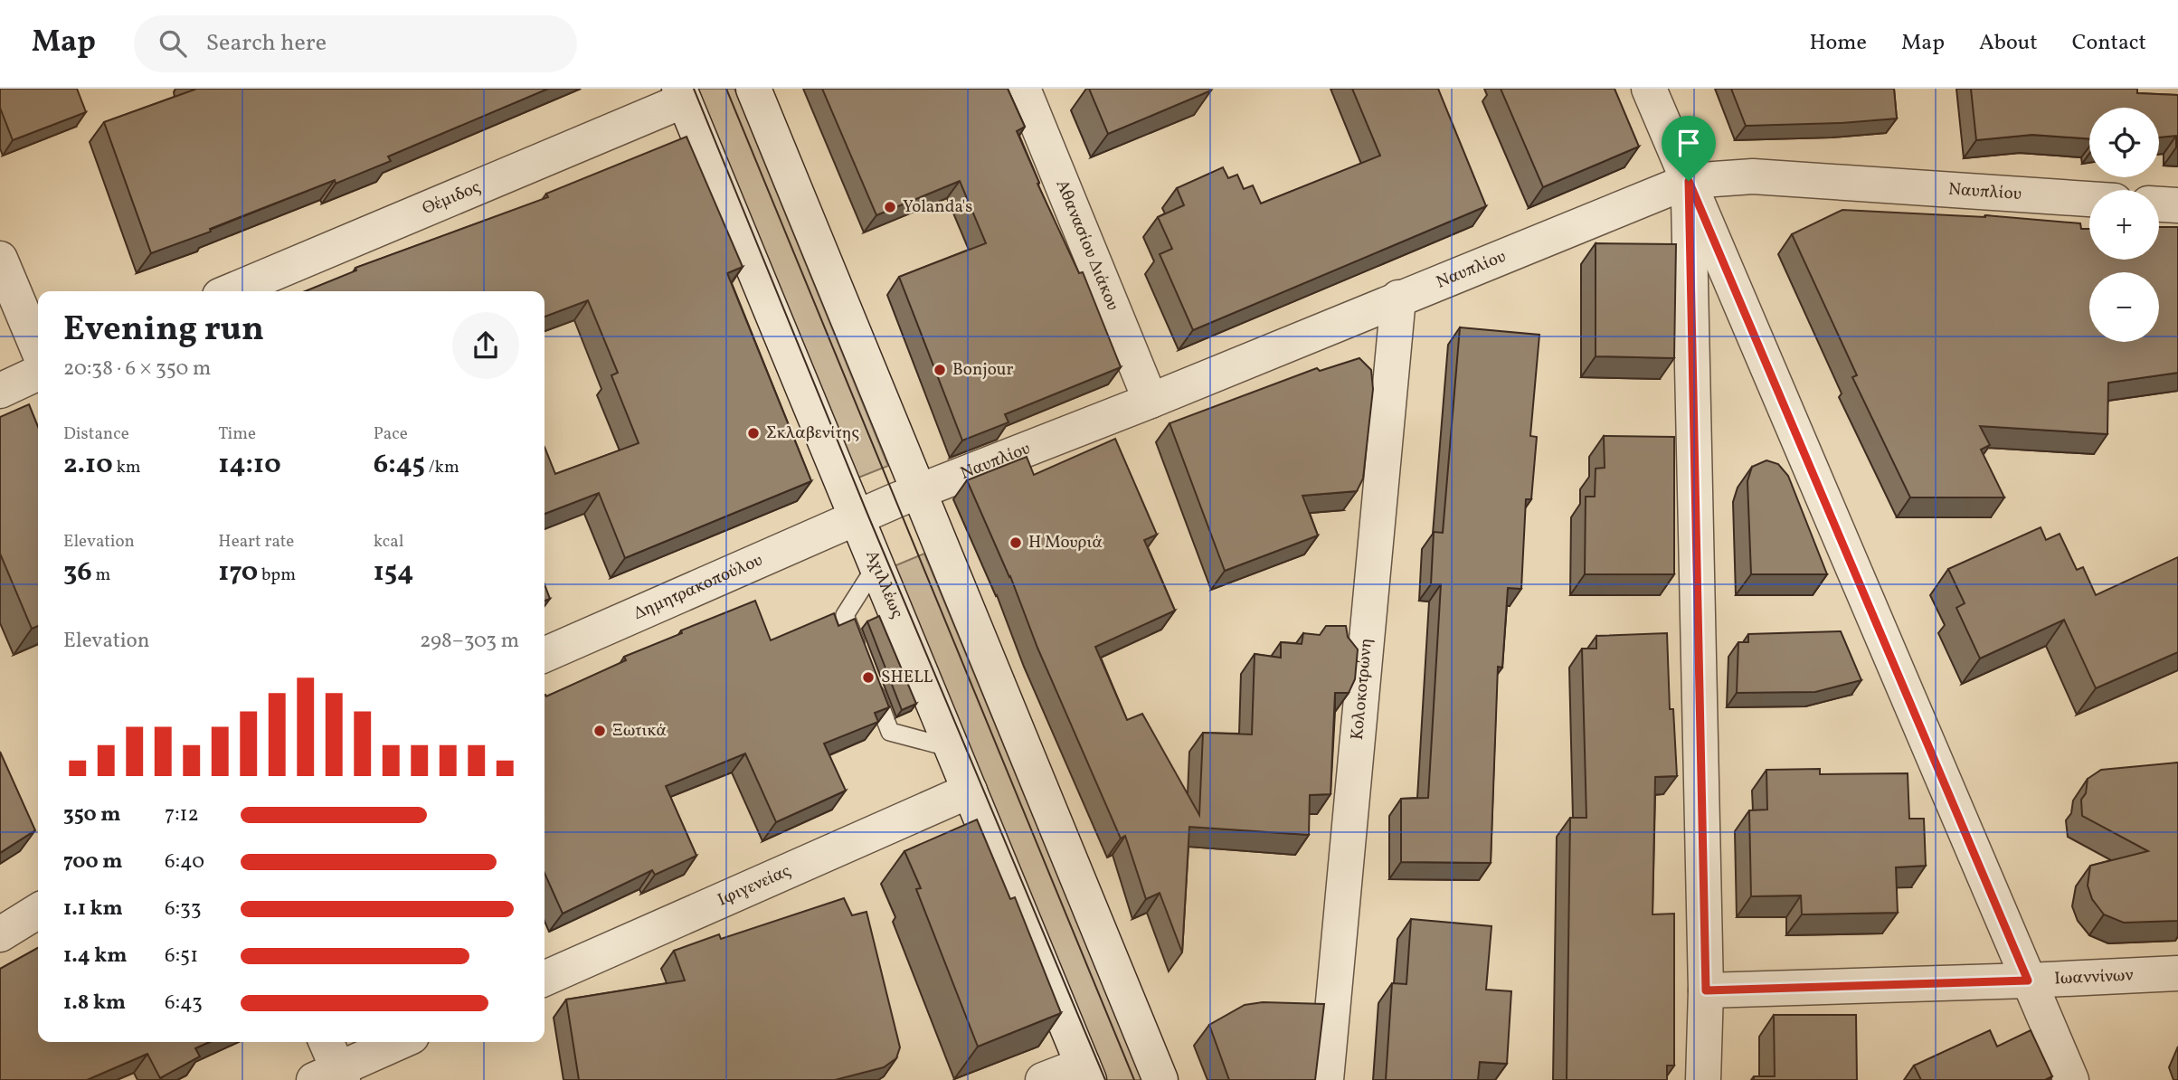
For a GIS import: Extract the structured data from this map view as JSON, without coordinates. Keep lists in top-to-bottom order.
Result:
{
  "streets": {
    "street": [
      "Ναυπλίου",
      "Θέμιδος",
      "Αθανασίου Διάκου",
      "Αχιλλέως",
      "Δημητρακοπούλου",
      "Κολοκοτρώνη",
      "Ιφιγενείας",
      "Ιωαννίνων"
    ]
  },
  "crossings": [
    ["Ναυπλίου", "Αθανασίου Διάκου"],
    ["Ναυπλίου", "Αχιλλέως"],
    ["Ναυπλίου", "Δημητρακοπούλου"],
    ["Ναυπλίου", "Κολοκοτρώνη"],
    ["Θέμιδος", "Αχιλλέως"],
    ["Αχιλλέως", "Δημητρακοπούλου"],
    ["Αχιλλέως", "Ιφιγενείας"]
  ],
  "places": [
    "Yolanda's",
    "Bonjour",
    "Σκλαβενίτης",
    "Η Μουριά",
    "SHELL",
    "Ξωτικά"
  ],
  "page": {
    "header": "Map",
    "search": "Search here",
    "nav": [
      "Home",
      "Map",
      "About",
      "Contact"
    ],
    "map_buttons": ["+", "−"],
    "heading": ["Evening run", "20:38 · 6 × 350 m"],
    "stats": [
      ["Distance", "2.10 km"],
      ["Time", "14:10"],
      ["Pace", "6:45 /km"],
      ["Elevation", "36 m"],
      ["Heart rate", "170 bpm"],
      ["kcal", "154"]
    ],
    "chart": ["Elevation", "298–303 m"],
    "list": [
      {
        "name": "350 m",
        "note": "7:12"
      },
      {
        "name": "700 m",
        "note": "6:40"
      },
      {
        "name": "1.1 km",
        "note": "6:33"
      },
      {
        "name": "1.4 km",
        "note": "6:51"
      },
      {
        "name": "1.8 km",
        "note": "6:43"
      }
    ]
  }
}
